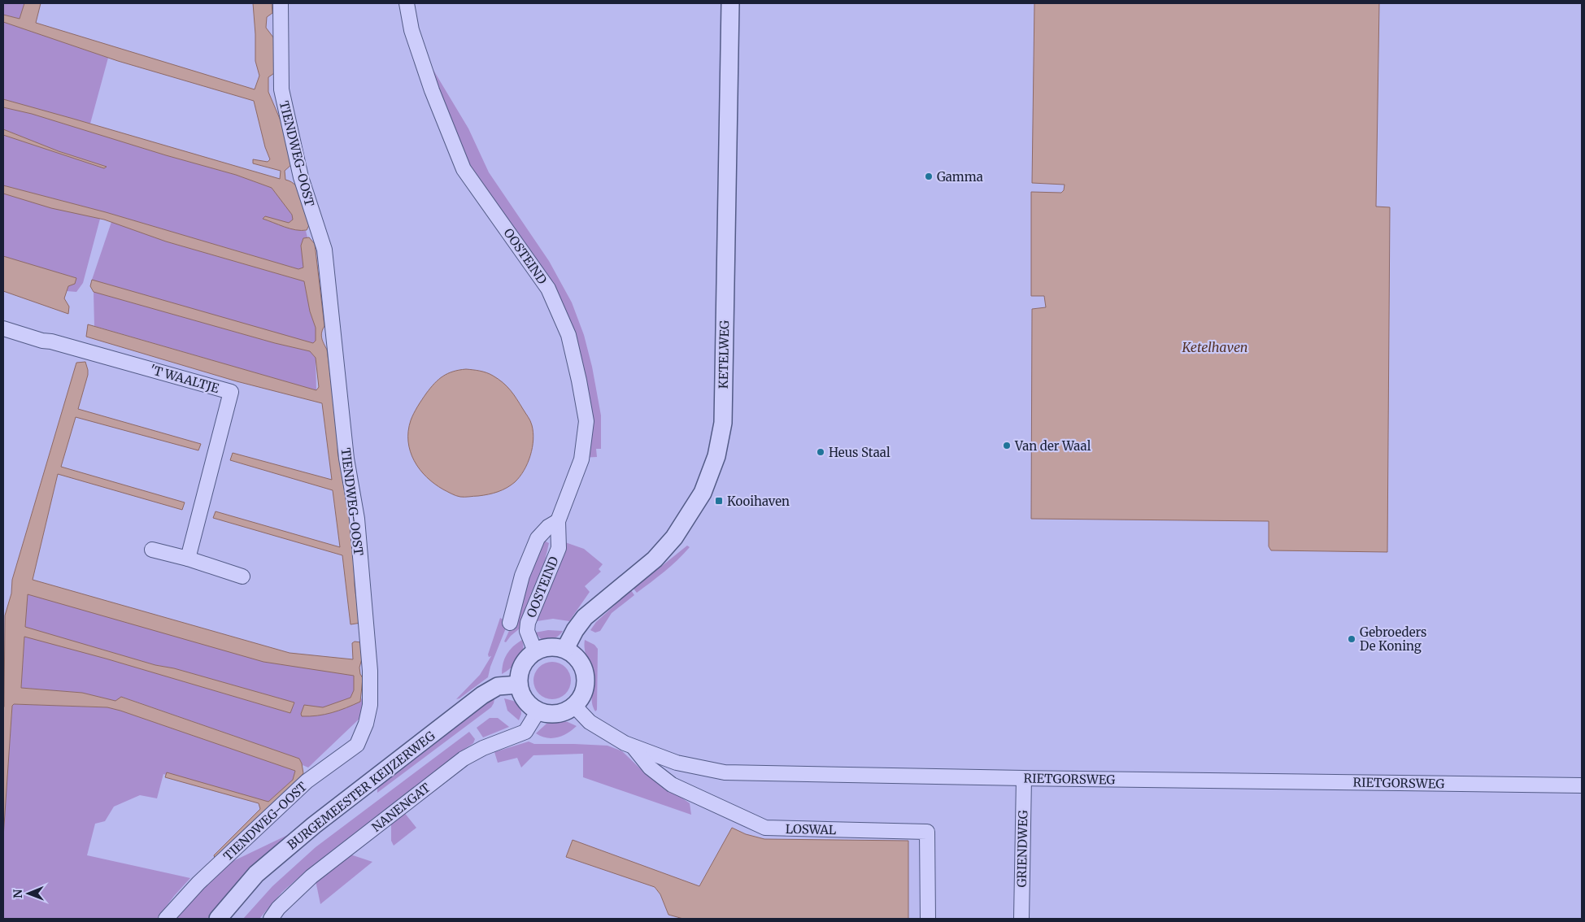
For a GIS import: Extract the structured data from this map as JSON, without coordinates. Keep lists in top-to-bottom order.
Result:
{
  "streets": {
    "street": [
      "TIENDWEG-OOST",
      "OOSTEIND",
      "KETELWEG",
      "'T WAALTJE",
      "RIETGORSWEG",
      "BURGEMEESTER KEIJZERWEG",
      "NANENGAT",
      "LOSWAL",
      "GRIENDWEG"
    ]
  },
  "crossings": [
    ["OOSTEIND", "KETELWEG"],
    ["OOSTEIND", "RIETGORSWEG"],
    ["OOSTEIND", "BURGEMEESTER KEIJZERWEG"],
    ["OOSTEIND", "NANENGAT"],
    ["KETELWEG", "RIETGORSWEG"],
    ["KETELWEG", "BURGEMEESTER KEIJZERWEG"],
    ["KETELWEG", "NANENGAT"],
    ["RIETGORSWEG", "BURGEMEESTER KEIJZERWEG"],
    ["RIETGORSWEG", "NANENGAT"],
    ["RIETGORSWEG", "LOSWAL"],
    ["RIETGORSWEG", "GRIENDWEG"],
    ["BURGEMEESTER KEIJZERWEG", "NANENGAT"]
  ],
  "water": ["Ketelhaven"],
  "places": {
    "other": [
      "Gamma",
      "Van der Waal",
      "Heus Staal",
      "Gebroeders De Koning"
    ],
    "transit": ["Kooihaven"]
  },
  "north": "left"
}
